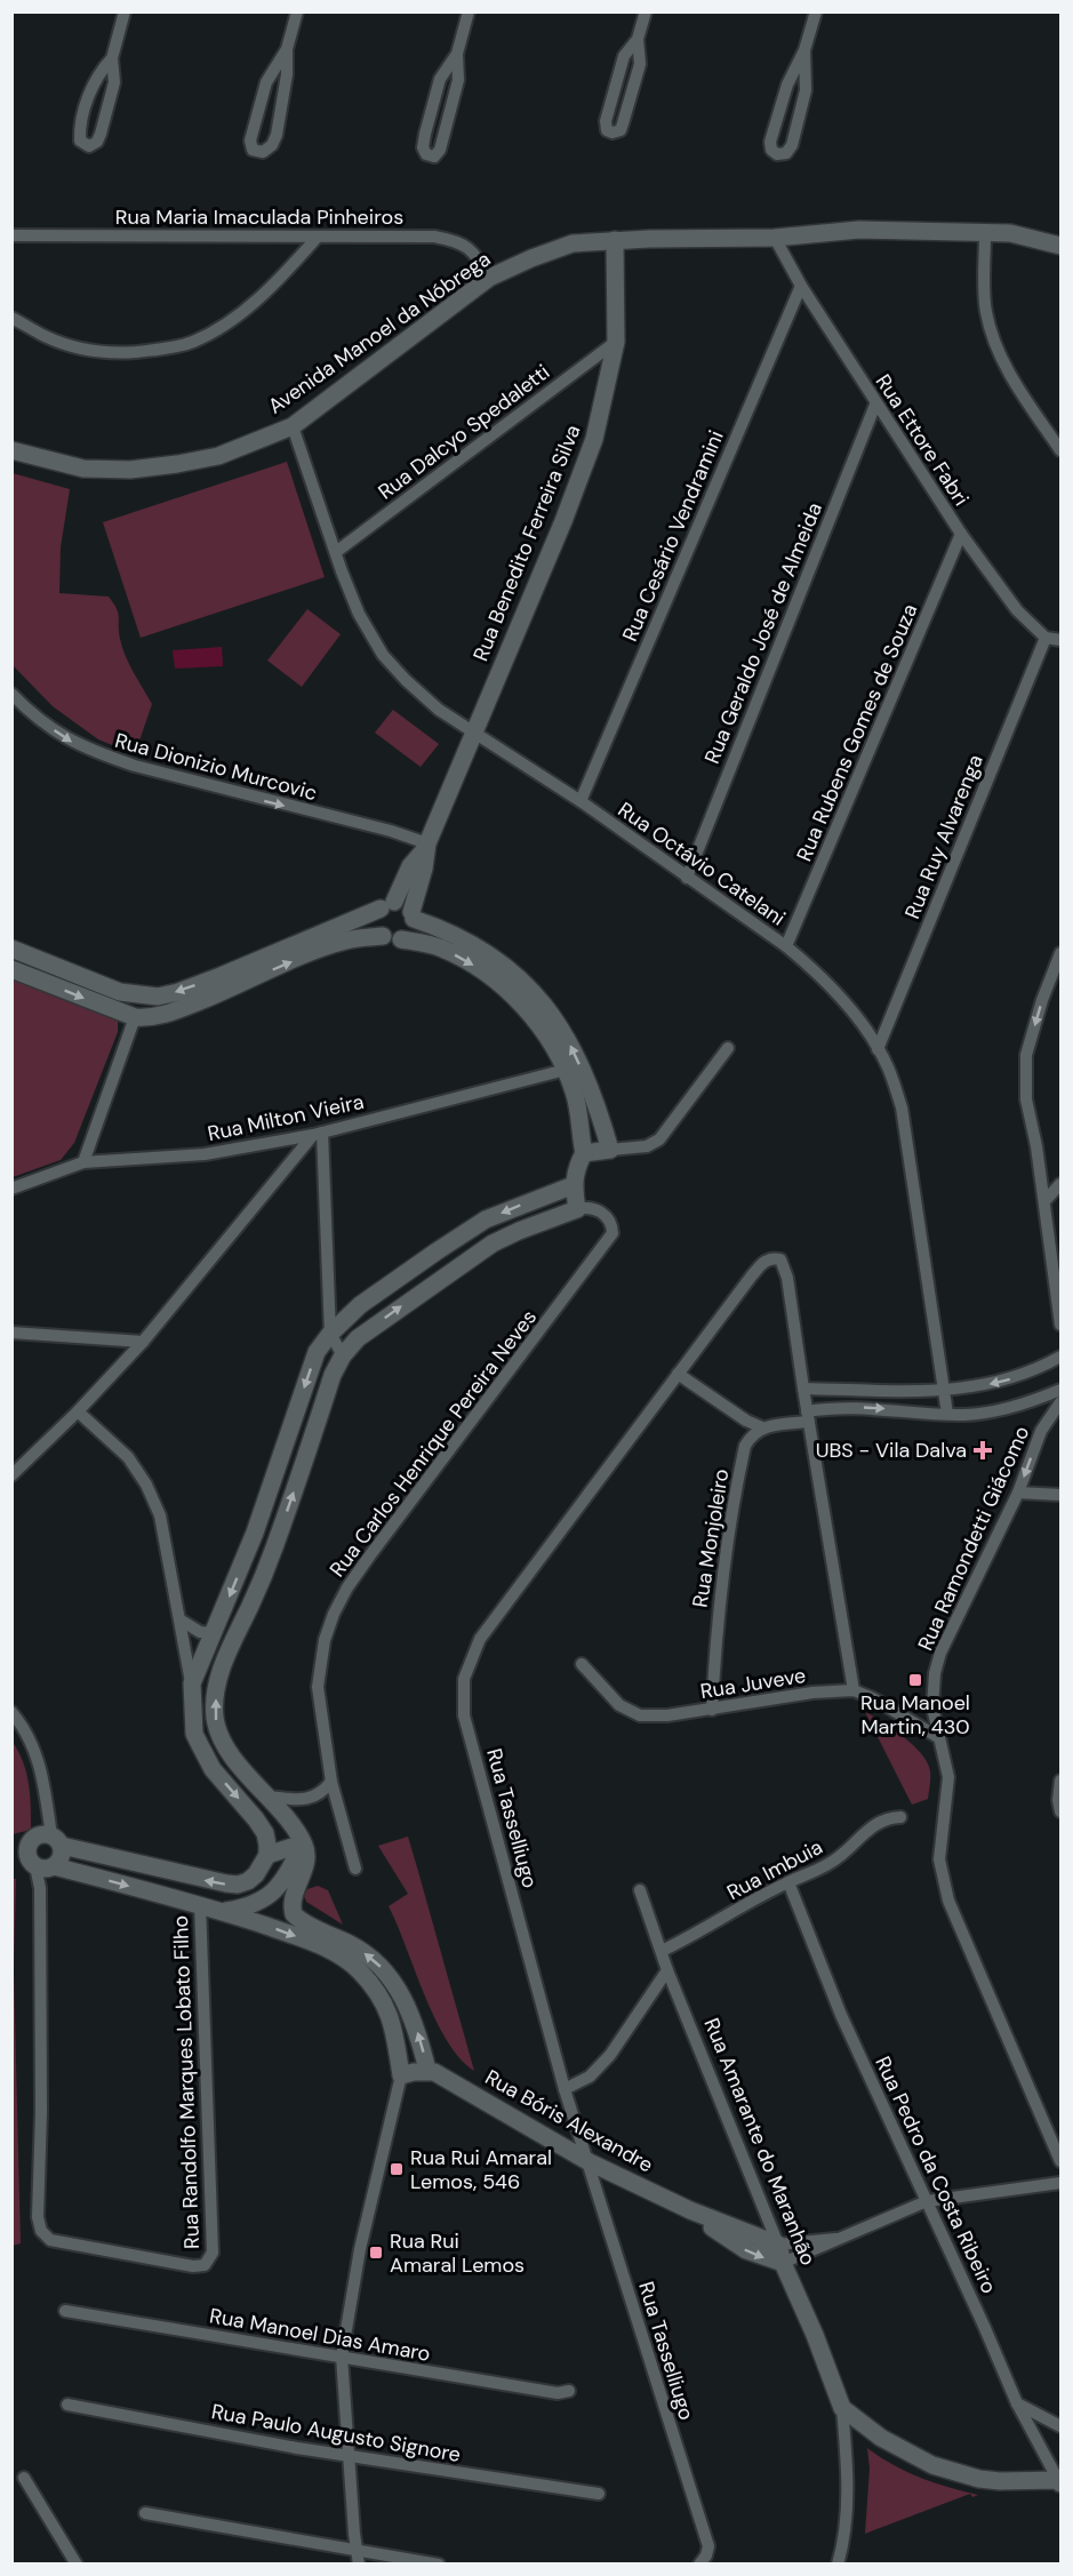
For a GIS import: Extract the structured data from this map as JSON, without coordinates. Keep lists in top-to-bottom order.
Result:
{
  "streets": {
    "street": [
      "Rua Maria Imaculada Pinheiros",
      "Avenida Manoel da Nóbrega",
      "Rua Dalcyo Spedaletti",
      "Rua Ettore Fabri",
      "Rua Cesário Vendramini",
      "Rua Benedito Ferreira Silva",
      "Rua Geraldo José de Almeida",
      "Rua Rubens Gomes de Souza",
      "Rua Dionizio Murcovic",
      "Rua Ruy Alvarenga",
      "Rua Octávio Catelani",
      "Rua Milton Vieira",
      "Rua Carlos Henrique Pereira Neves",
      "Rua Monjoleiro",
      "Rua Ramondetti Giácomo",
      "Rua Juveve",
      "Rua Tasselliugo",
      "Rua Imbuia",
      "Rua Randolfo Marques Lobato Filho",
      "Rua Bóris Alexandre",
      "Rua Amarante do Maranhão",
      "Rua Pedro da Costa Ribeiro",
      "Rua Manoel Dias Amaro",
      "Rua Paulo Augusto Signore"
    ]
  },
  "crossings": [
    ["Rua Maria Imaculada Pinheiros", "Avenida Manoel da Nóbrega"],
    ["Avenida Manoel da Nóbrega", "Rua Ettore Fabri"],
    ["Avenida Manoel da Nóbrega", "Rua Benedito Ferreira Silva"],
    ["Avenida Manoel da Nóbrega", "Rua Octávio Catelani"],
    ["Rua Dalcyo Spedaletti", "Rua Benedito Ferreira Silva"],
    ["Rua Dalcyo Spedaletti", "Rua Octávio Catelani"],
    ["Rua Ettore Fabri", "Rua Cesário Vendramini"],
    ["Rua Ettore Fabri", "Rua Geraldo José de Almeida"],
    ["Rua Ettore Fabri", "Rua Rubens Gomes de Souza"],
    ["Rua Ettore Fabri", "Rua Ruy Alvarenga"],
    ["Rua Cesário Vendramini", "Rua Octávio Catelani"],
    ["Rua Benedito Ferreira Silva", "Rua Dionizio Murcovic"],
    ["Rua Benedito Ferreira Silva", "Rua Octávio Catelani"],
    ["Rua Geraldo José de Almeida", "Rua Octávio Catelani"],
    ["Rua Rubens Gomes de Souza", "Rua Octávio Catelani"],
    ["Rua Ruy Alvarenga", "Rua Octávio Catelani"],
    ["Rua Monjoleiro", "Rua Juveve"],
    ["Rua Ramondetti Giácomo", "Rua Juveve"],
    ["Rua Tasselliugo", "Rua Bóris Alexandre"],
    ["Rua Imbuia", "Rua Amarante do Maranhão"],
    ["Rua Imbuia", "Rua Pedro da Costa Ribeiro"],
    ["Rua Bóris Alexandre", "Rua Amarante do Maranhão"]
  ],
  "one_way": ["Rua Dionizio Murcovic"],
  "places": {
    "health": ["UBS - Vila Dalva"],
    "transit": ["Rua Manoel Martin, 430", "Rua Rui Amaral Lemos, 546", "Rua Rui Amaral Lemos"]
  }
}
